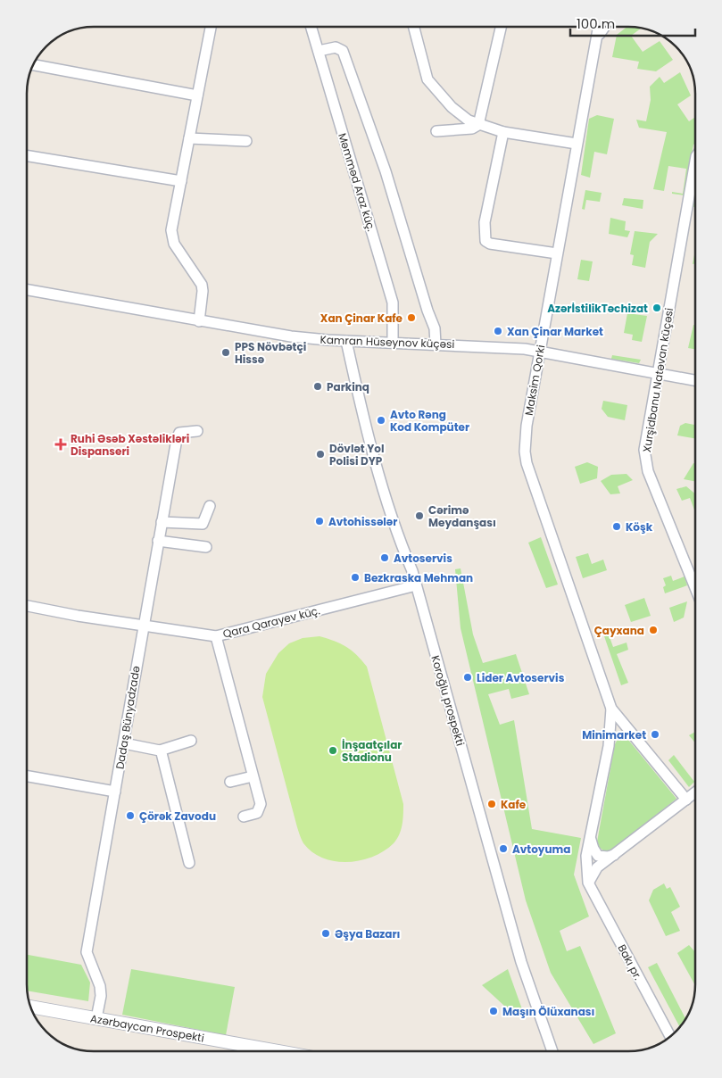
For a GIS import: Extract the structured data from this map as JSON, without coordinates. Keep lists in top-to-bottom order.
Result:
{
  "streets": {
    "street": [
      "Məmməd Araz küç.",
      "Kamran Hüseynov küçəsi",
      "Maksim Qorki",
      "Xurşidbanu Natəvan küçəsi",
      "Qara Qarayev küç.",
      "Koroğlu prospekti",
      "Dadaş Bünyadzadə",
      "Bakı pr.",
      "Azərbaycan Prospekti"
    ]
  },
  "crossings": [
    ["Məmməd Araz küç.", "Kamran Hüseynov küçəsi"],
    ["Kamran Hüseynov küçəsi", "Maksim Qorki"],
    ["Kamran Hüseynov küçəsi", "Xurşidbanu Natəvan küçəsi"],
    ["Kamran Hüseynov küçəsi", "Koroğlu prospekti"],
    ["Qara Qarayev küç.", "Koroğlu prospekti"],
    ["Qara Qarayev küç.", "Dadaş Bünyadzadə"],
    ["Dadaş Bünyadzadə", "Azərbaycan Prospekti"]
  ],
  "places": {
    "other": [
      "AzərİstilikTəchizat",
      "Xan Çinar Kafe",
      "Xan Çinar Market",
      "PPS Növbətçi Hissə",
      "Parkinq",
      "Avto Rəng Kod Kompüter",
      "Dövlət Yol Polisi DYP",
      "Cərimə Meydanşası",
      "Avtohissələr",
      "Köşk",
      "Avtoservis",
      "Bezkraska Mehman",
      "Çayxana",
      "Lider Avtoservis",
      "Minimarket",
      "İnşaatçılar Stadionu",
      "Kafe",
      "Çörək Zavodu",
      "Avtoyuma",
      "Əşya Bazarı",
      "Maşın Ölüxanası"
    ],
    "health": ["Ruhi Əsəb Xəstəlikləri Dispanseri"]
  },
  "scale_bar": "100 m"
}
